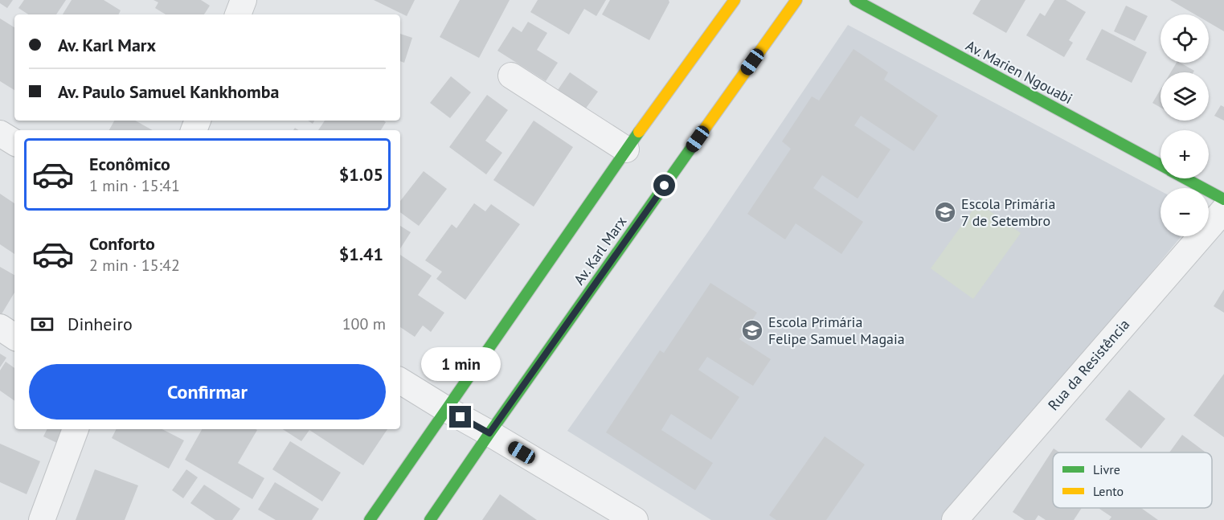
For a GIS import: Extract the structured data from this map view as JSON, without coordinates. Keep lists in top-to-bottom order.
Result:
{
  "streets": {
    "street": ["Av. Marien Ngouabi", "Av. Karl Marx", "Rua da Resistência"]
  },
  "places": {
    "school or university": ["Escola Primária 7 de Setembro", "Escola Primária Felipe Samuel Magaia"]
  },
  "legend": ["Livre", "Lento"],
  "page": {
    "map_buttons": ["+", "−"],
    "banner": ["Av. Karl Marx", "Av. Paulo Samuel Kankhomba"],
    "list": [
      {
        "name": "Econômico",
        "note": "1 min · 15:41",
        "value": "$1.05"
      },
      {
        "name": "Conforto",
        "note": "2 min · 15:42",
        "value": "$1.41"
      }
    ],
    "pay": ["Dinheiro", "100 m"],
    "bubble": "1 min",
    "buttons": "Confirmar"
  }
}
